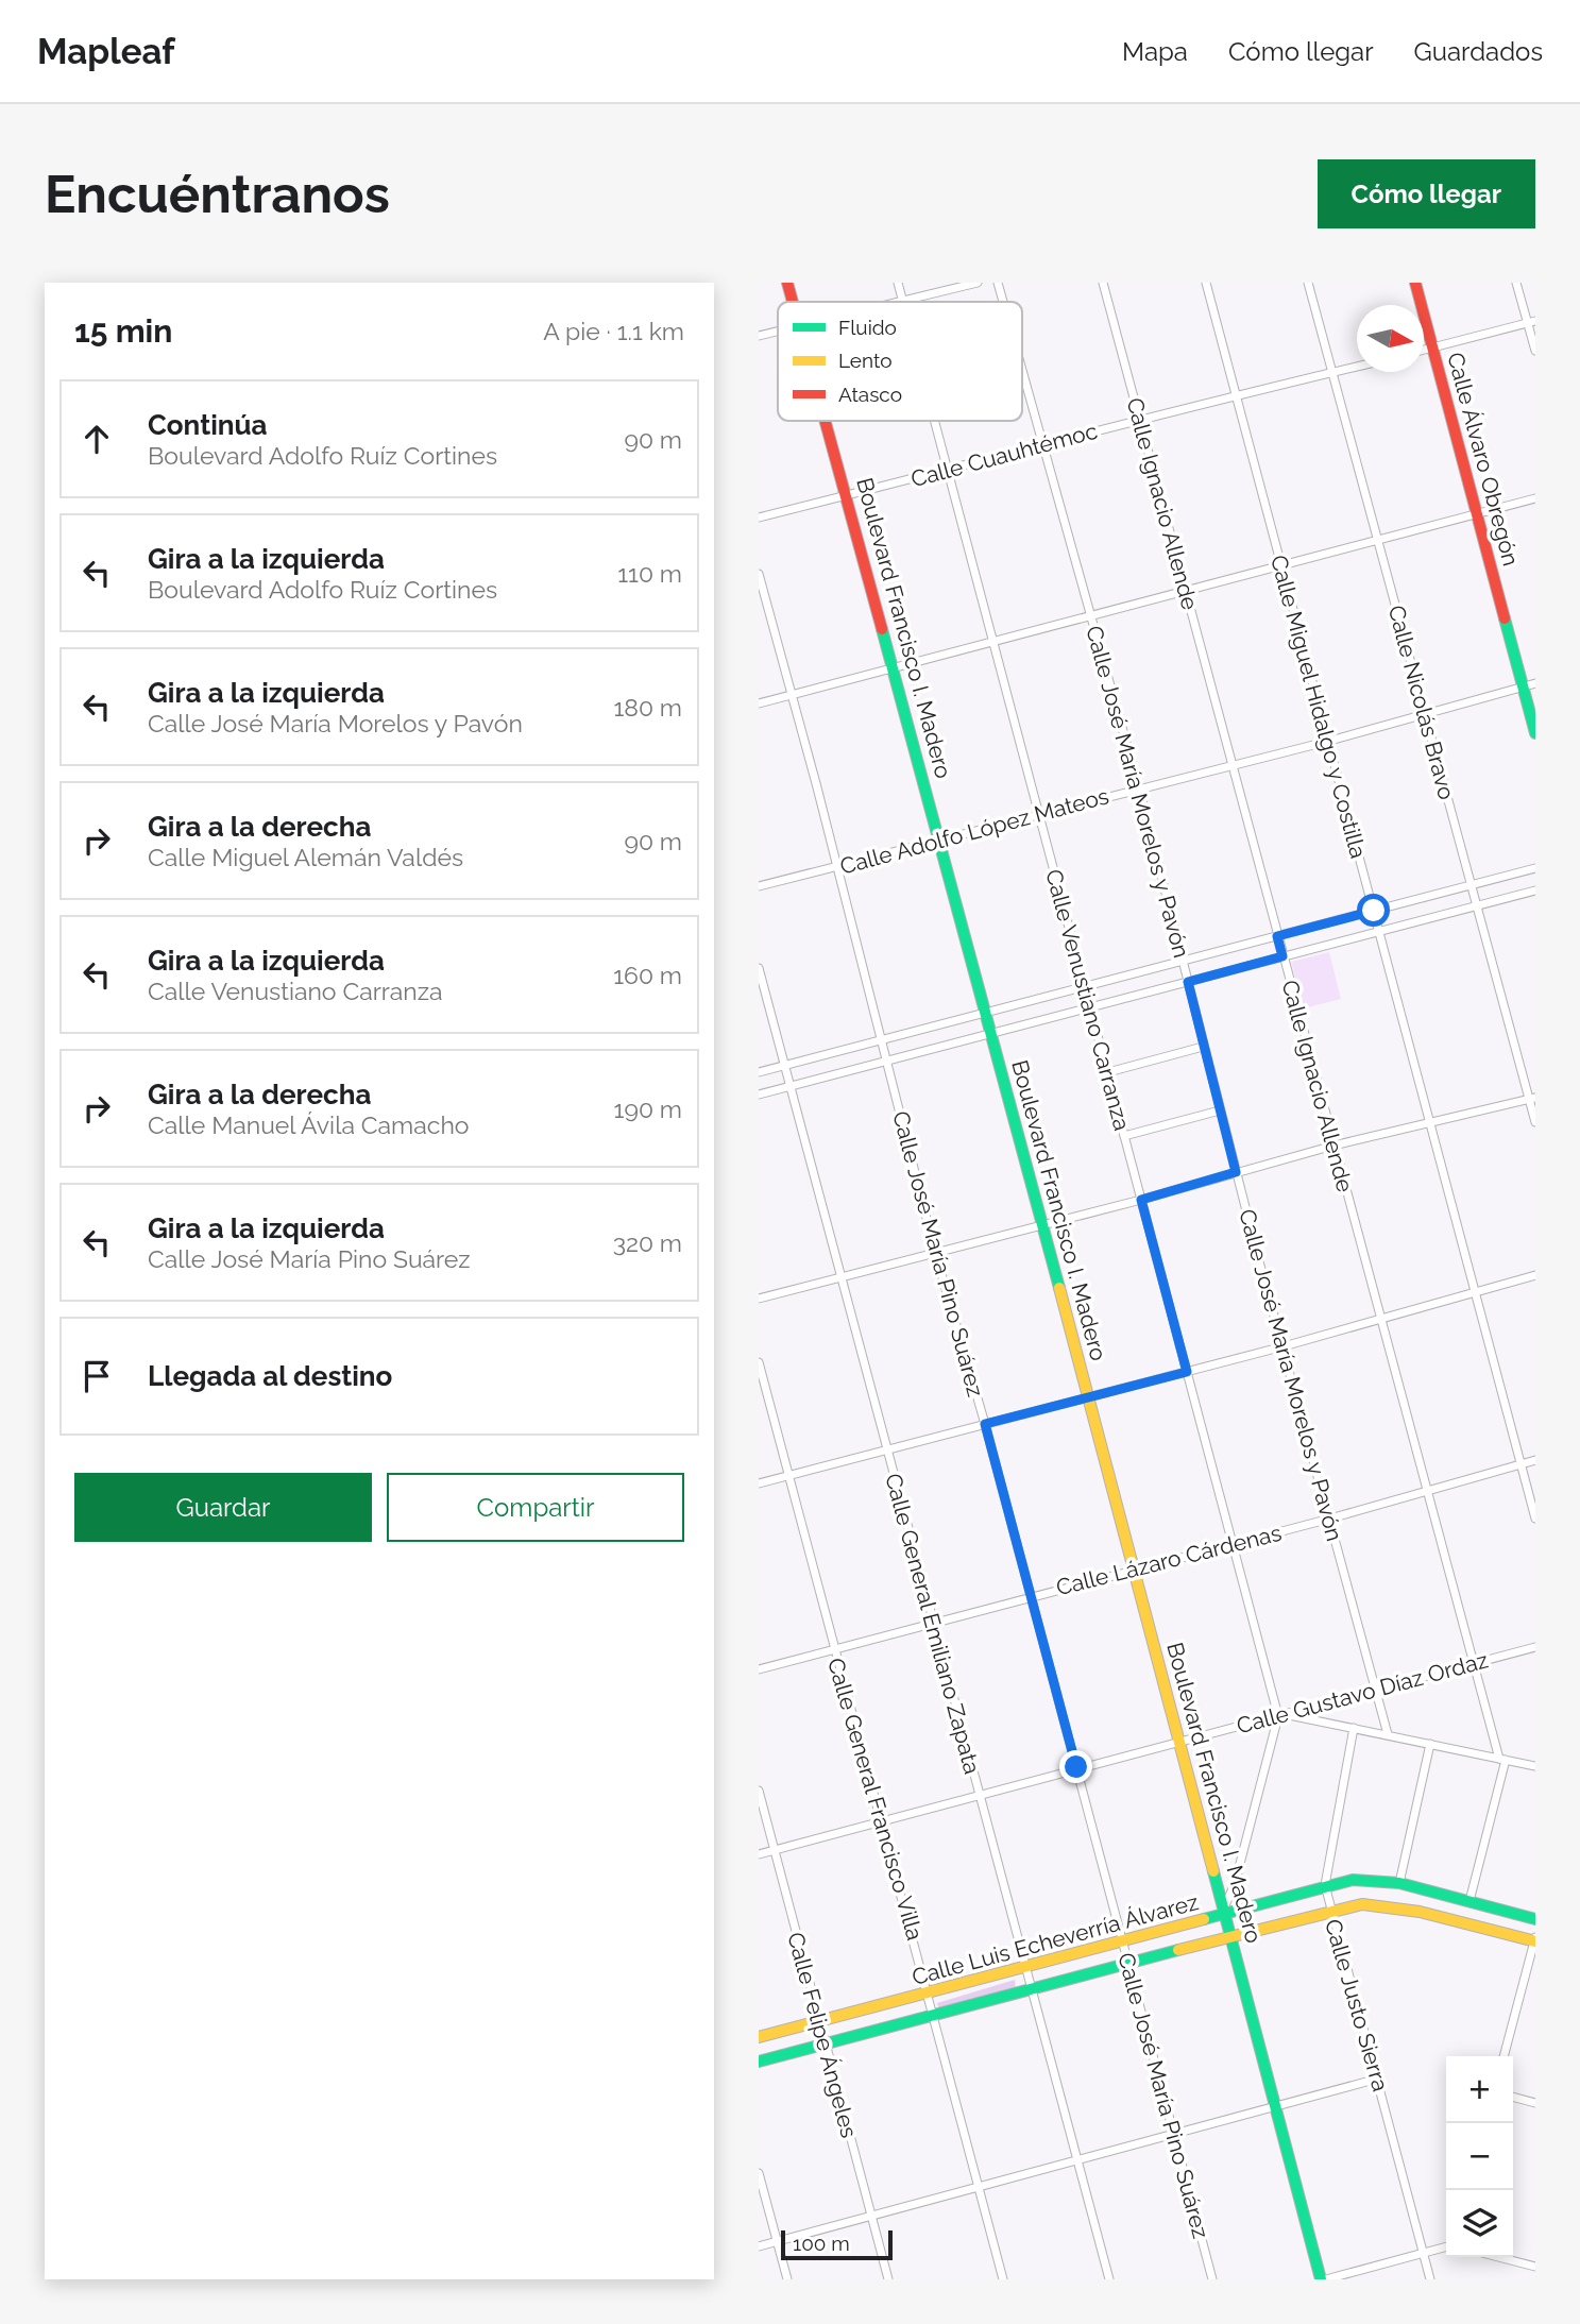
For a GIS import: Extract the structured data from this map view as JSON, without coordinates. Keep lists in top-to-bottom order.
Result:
{
  "streets": {
    "street": [
      "Calle Cuauhtémoc",
      "Calle Álvaro Obregón",
      "Calle Ignacio Allende",
      "Boulevard Francisco I. Madero",
      "Calle Nicolás Bravo",
      "Calle Miguel Hidalgo y Costilla",
      "Calle José María Morelos y Pavón",
      "Calle Adolfo López Mateos",
      "Calle Venustiano Carranza",
      "Calle José María Pino Suárez",
      "Calle Lázaro Cárdenas",
      "Calle General Emiliano Zapata",
      "Calle Gustavo Díaz Ordaz",
      "Calle General Francisco Villa",
      "Calle Luis Echeverría Álvarez",
      "Calle Justo Sierra",
      "Calle Felipe Ángeles"
    ]
  },
  "crossings": [
    ["Calle Cuauhtémoc", "Calle Ignacio Allende"],
    ["Calle Cuauhtémoc", "Boulevard Francisco I. Madero"],
    ["Calle Cuauhtémoc", "Calle Nicolás Bravo"],
    ["Calle Cuauhtémoc", "Calle Miguel Hidalgo y Costilla"],
    ["Calle Cuauhtémoc", "Calle José María Morelos y Pavón"],
    ["Calle Cuauhtémoc", "Calle Venustiano Carranza"],
    ["Calle Álvaro Obregón", "Calle Adolfo López Mateos"],
    ["Calle Ignacio Allende", "Calle Adolfo López Mateos"],
    ["Calle Ignacio Allende", "Calle Lázaro Cárdenas"],
    ["Calle Ignacio Allende", "Calle Gustavo Díaz Ordaz"],
    ["Boulevard Francisco I. Madero", "Calle Adolfo López Mateos"],
    ["Boulevard Francisco I. Madero", "Calle Lázaro Cárdenas"],
    ["Boulevard Francisco I. Madero", "Calle Gustavo Díaz Ordaz"],
    ["Boulevard Francisco I. Madero", "Calle Luis Echeverría Álvarez"],
    ["Calle Nicolás Bravo", "Calle Adolfo López Mateos"],
    ["Calle Miguel Hidalgo y Costilla", "Calle Adolfo López Mateos"],
    ["Calle Miguel Hidalgo y Costilla", "Calle Lázaro Cárdenas"],
    ["Calle José María Morelos y Pavón", "Calle Adolfo López Mateos"],
    ["Calle José María Morelos y Pavón", "Calle Lázaro Cárdenas"],
    ["Calle José María Morelos y Pavón", "Calle Gustavo Díaz Ordaz"],
    ["Calle Adolfo López Mateos", "Calle Venustiano Carranza"],
    ["Calle Adolfo López Mateos", "Calle José María Pino Suárez"],
    ["Calle Venustiano Carranza", "Calle Lázaro Cárdenas"],
    ["Calle Venustiano Carranza", "Calle Gustavo Díaz Ordaz"],
    ["Calle José María Pino Suárez", "Calle Lázaro Cárdenas"],
    ["Calle José María Pino Suárez", "Calle Gustavo Díaz Ordaz"],
    ["Calle José María Pino Suárez", "Calle Luis Echeverría Álvarez"],
    ["Calle Lázaro Cárdenas", "Calle General Emiliano Zapata"],
    ["Calle Lázaro Cárdenas", "Calle General Francisco Villa"],
    ["Calle General Emiliano Zapata", "Calle Gustavo Díaz Ordaz"],
    ["Calle General Emiliano Zapata", "Calle Luis Echeverría Álvarez"],
    ["Calle Gustavo Díaz Ordaz", "Calle General Francisco Villa"],
    ["Calle Gustavo Díaz Ordaz", "Calle Felipe Ángeles"],
    ["Calle General Francisco Villa", "Calle Luis Echeverría Álvarez"],
    ["Calle Luis Echeverría Álvarez", "Calle Justo Sierra"],
    ["Calle Luis Echeverría Álvarez", "Calle Felipe Ángeles"]
  ],
  "legend": ["Fluido", "Lento", "Atasco"],
  "scale_bar": "100 m",
  "north": "right",
  "page": {
    "header": "Mapleaf",
    "nav": ["Mapa", "Cómo llegar", "Guardados"],
    "buttons": [
      "Cómo llegar",
      ["Guardar", "Compartir"]
    ],
    "title": "Encuéntranos",
    "heading": ["15 min", "A pie · 1.1 km"],
    "list": [
      ["Continúa", "Boulevard Adolfo Ruíz Cortines", "90 m"],
      ["Gira a la izquierda", "Boulevard Adolfo Ruíz Cortines", "110 m"],
      ["Gira a la izquierda", "Calle José María Morelos y Pavón", "180 m"],
      ["Gira a la derecha", "Calle Miguel Alemán Valdés", "90 m"],
      ["Gira a la izquierda", "Calle Venustiano Carranza", "160 m"],
      ["Gira a la derecha", "Calle Manuel Ávila Camacho", "190 m"],
      ["Gira a la izquierda", "Calle José María Pino Suárez", "320 m"],
      "Llegada al destino"
    ],
    "map_buttons": ["+", "−"],
    "scale": "100 m"
  }
}
